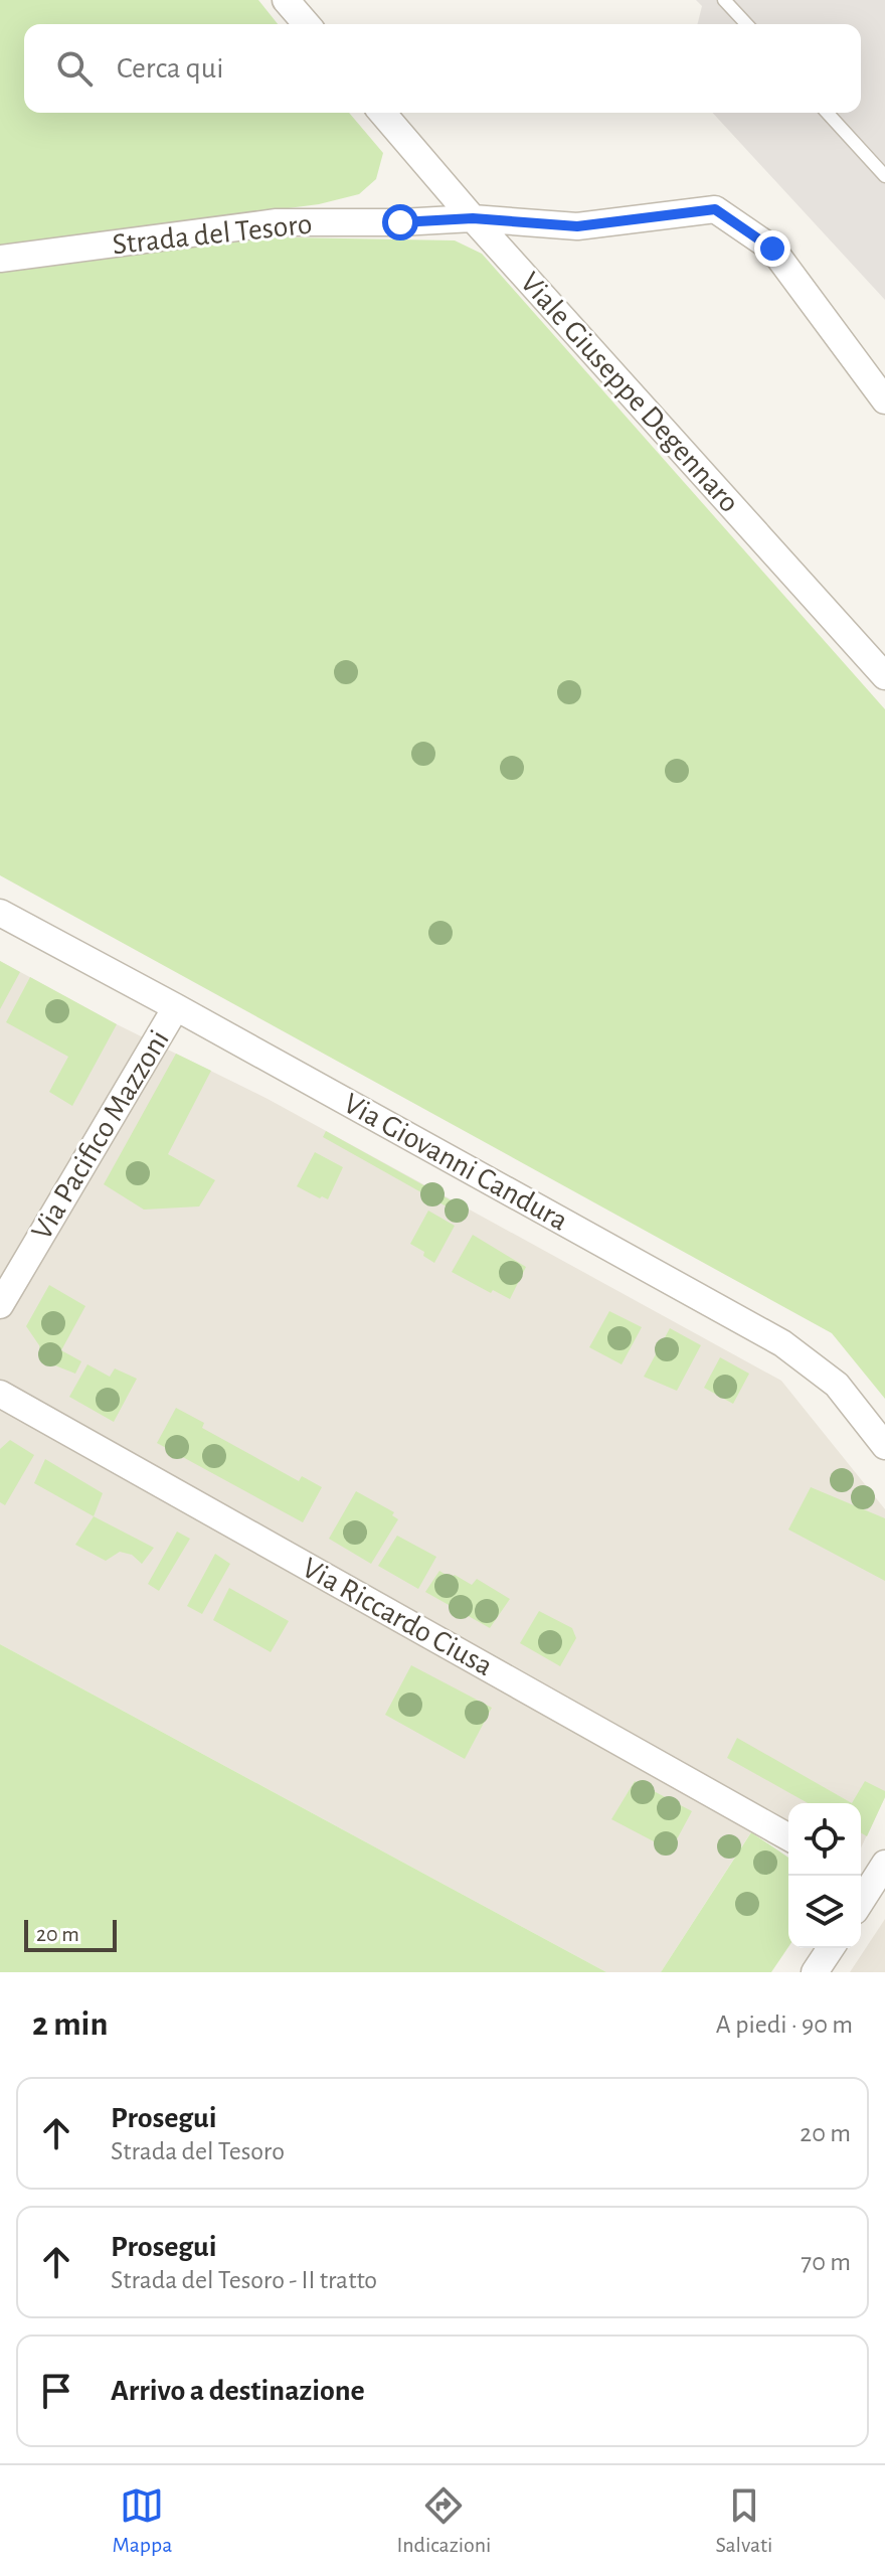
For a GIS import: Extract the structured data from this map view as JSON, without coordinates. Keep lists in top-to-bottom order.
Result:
{
  "streets": {
    "street": [
      "Strada del Tesoro",
      "Viale Giuseppe Degennaro",
      "Via Pacifico Mazzoni",
      "Via Giovanni Candura",
      "Via Riccardo Ciusa"
    ]
  },
  "crossings": [
    ["Strada del Tesoro", "Viale Giuseppe Degennaro"],
    ["Via Pacifico Mazzoni", "Via Giovanni Candura"]
  ],
  "scale_bar": "20 m",
  "page": {
    "search": "Cerca qui",
    "scale": "20 m",
    "heading": ["2 min", "A piedi · 90 m"],
    "list": [
      ["Prosegui", "Strada del Tesoro", "20 m"],
      ["Prosegui", "Strada del Tesoro - II tratto", "70 m"],
      "Arrivo a destinazione"
    ],
    "nav": ["Mappa", "Indicazioni", "Salvati"]
  }
}
